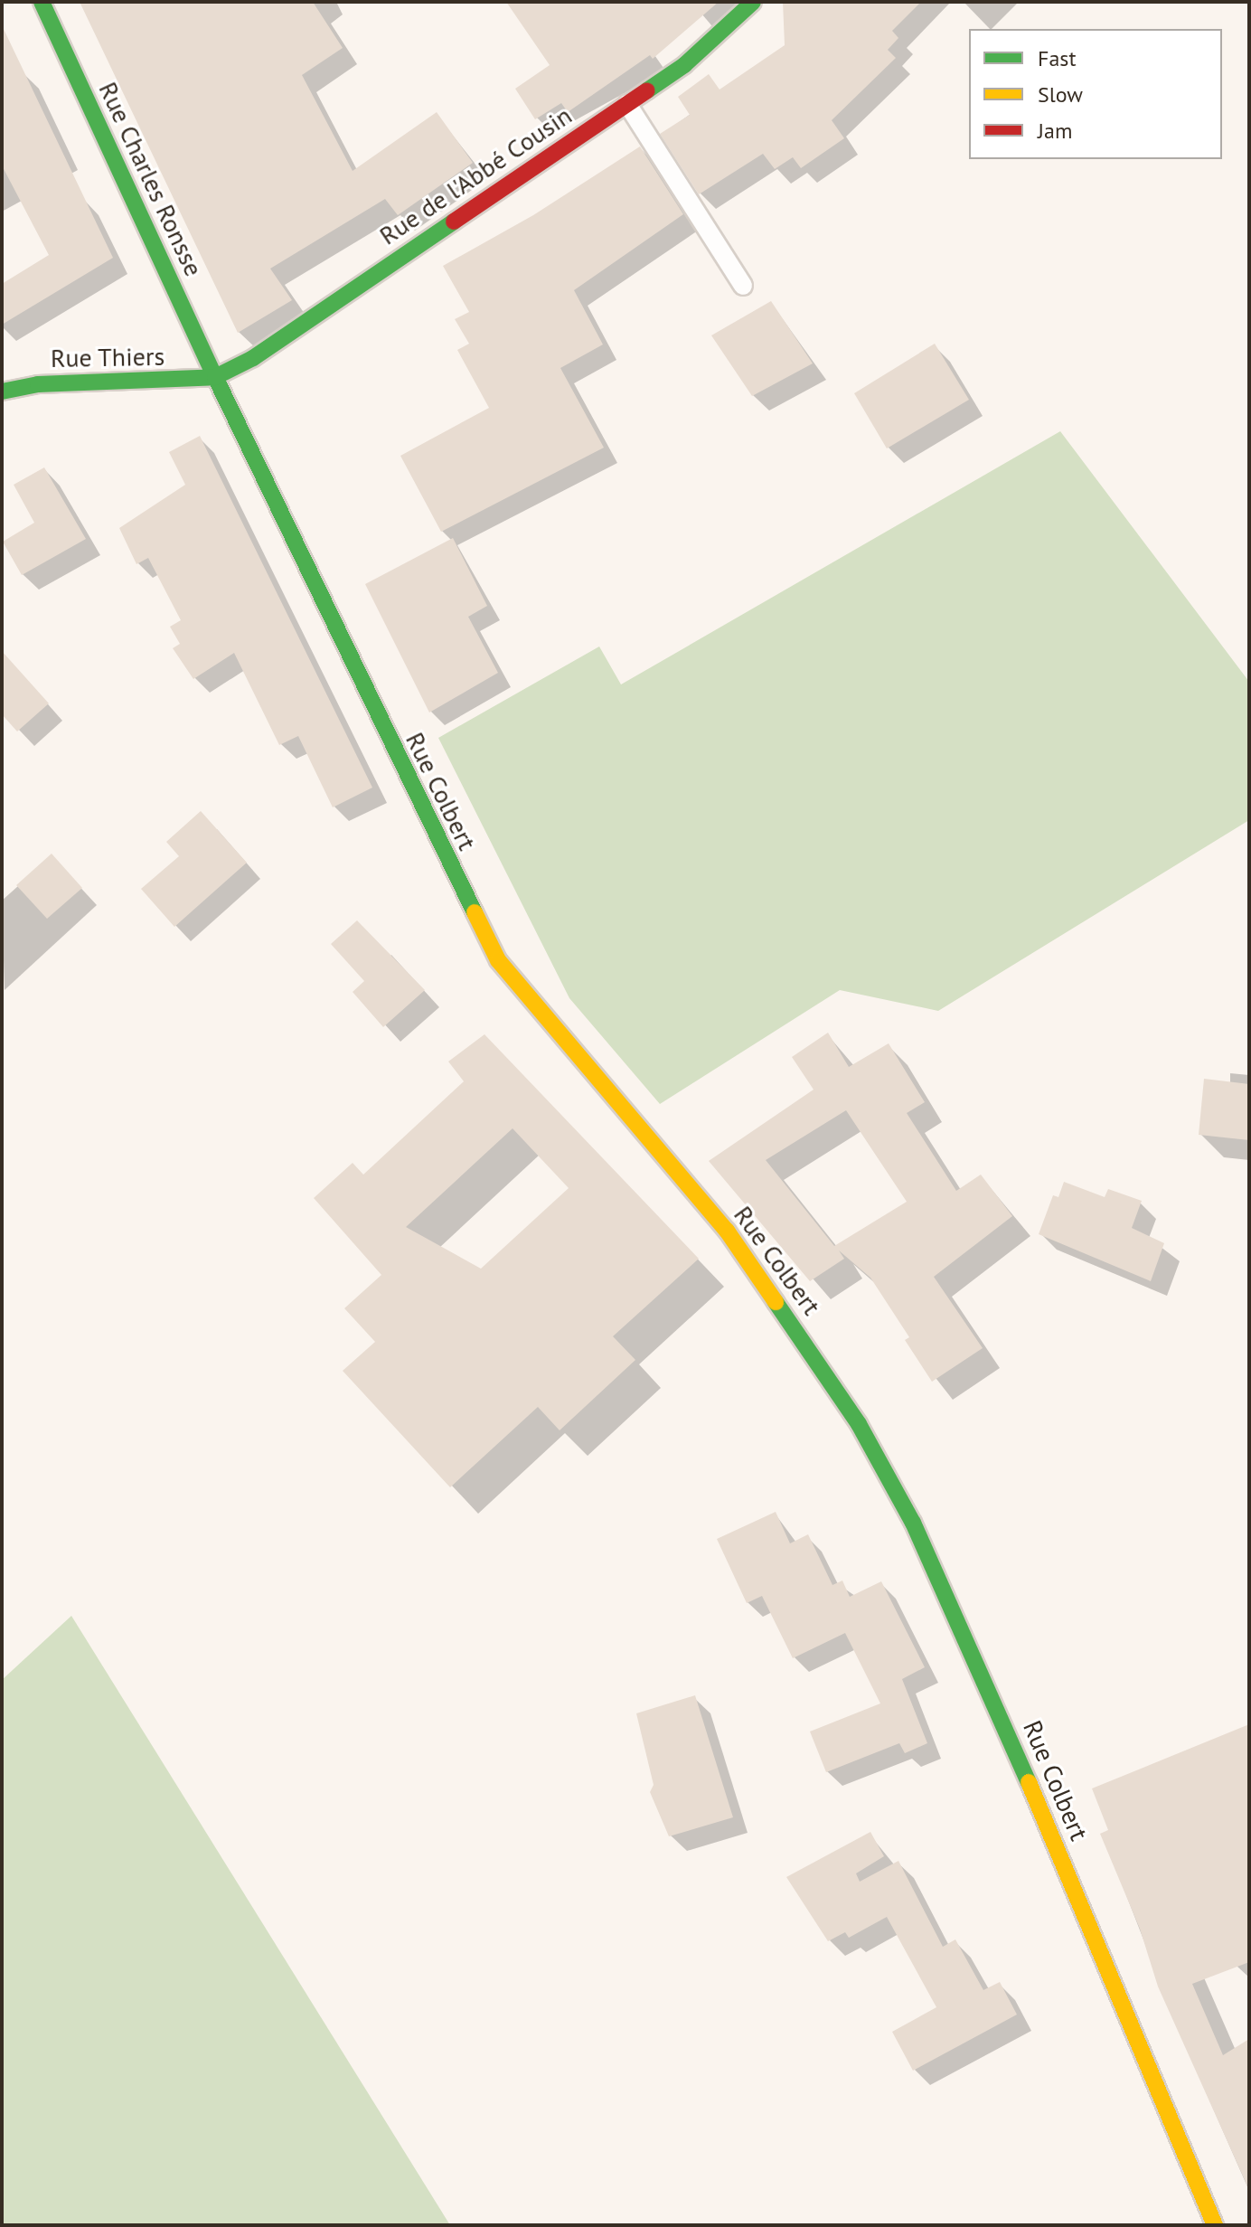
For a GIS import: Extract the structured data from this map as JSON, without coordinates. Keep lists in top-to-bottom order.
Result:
{
  "streets": {
    "main road": [
      "Rue de l'Abbé Cousin",
      "Rue Charles Ronsse",
      "Rue Thiers",
      "Rue Colbert"
    ]
  },
  "crossings": [
    ["Rue de l'Abbé Cousin", "Rue Charles Ronsse"],
    ["Rue de l'Abbé Cousin", "Rue Thiers"],
    ["Rue de l'Abbé Cousin", "Rue Colbert"],
    ["Rue Charles Ronsse", "Rue Thiers"],
    ["Rue Charles Ronsse", "Rue Colbert"],
    ["Rue Thiers", "Rue Colbert"]
  ],
  "legend": ["Fast", "Slow", "Jam"]
}
